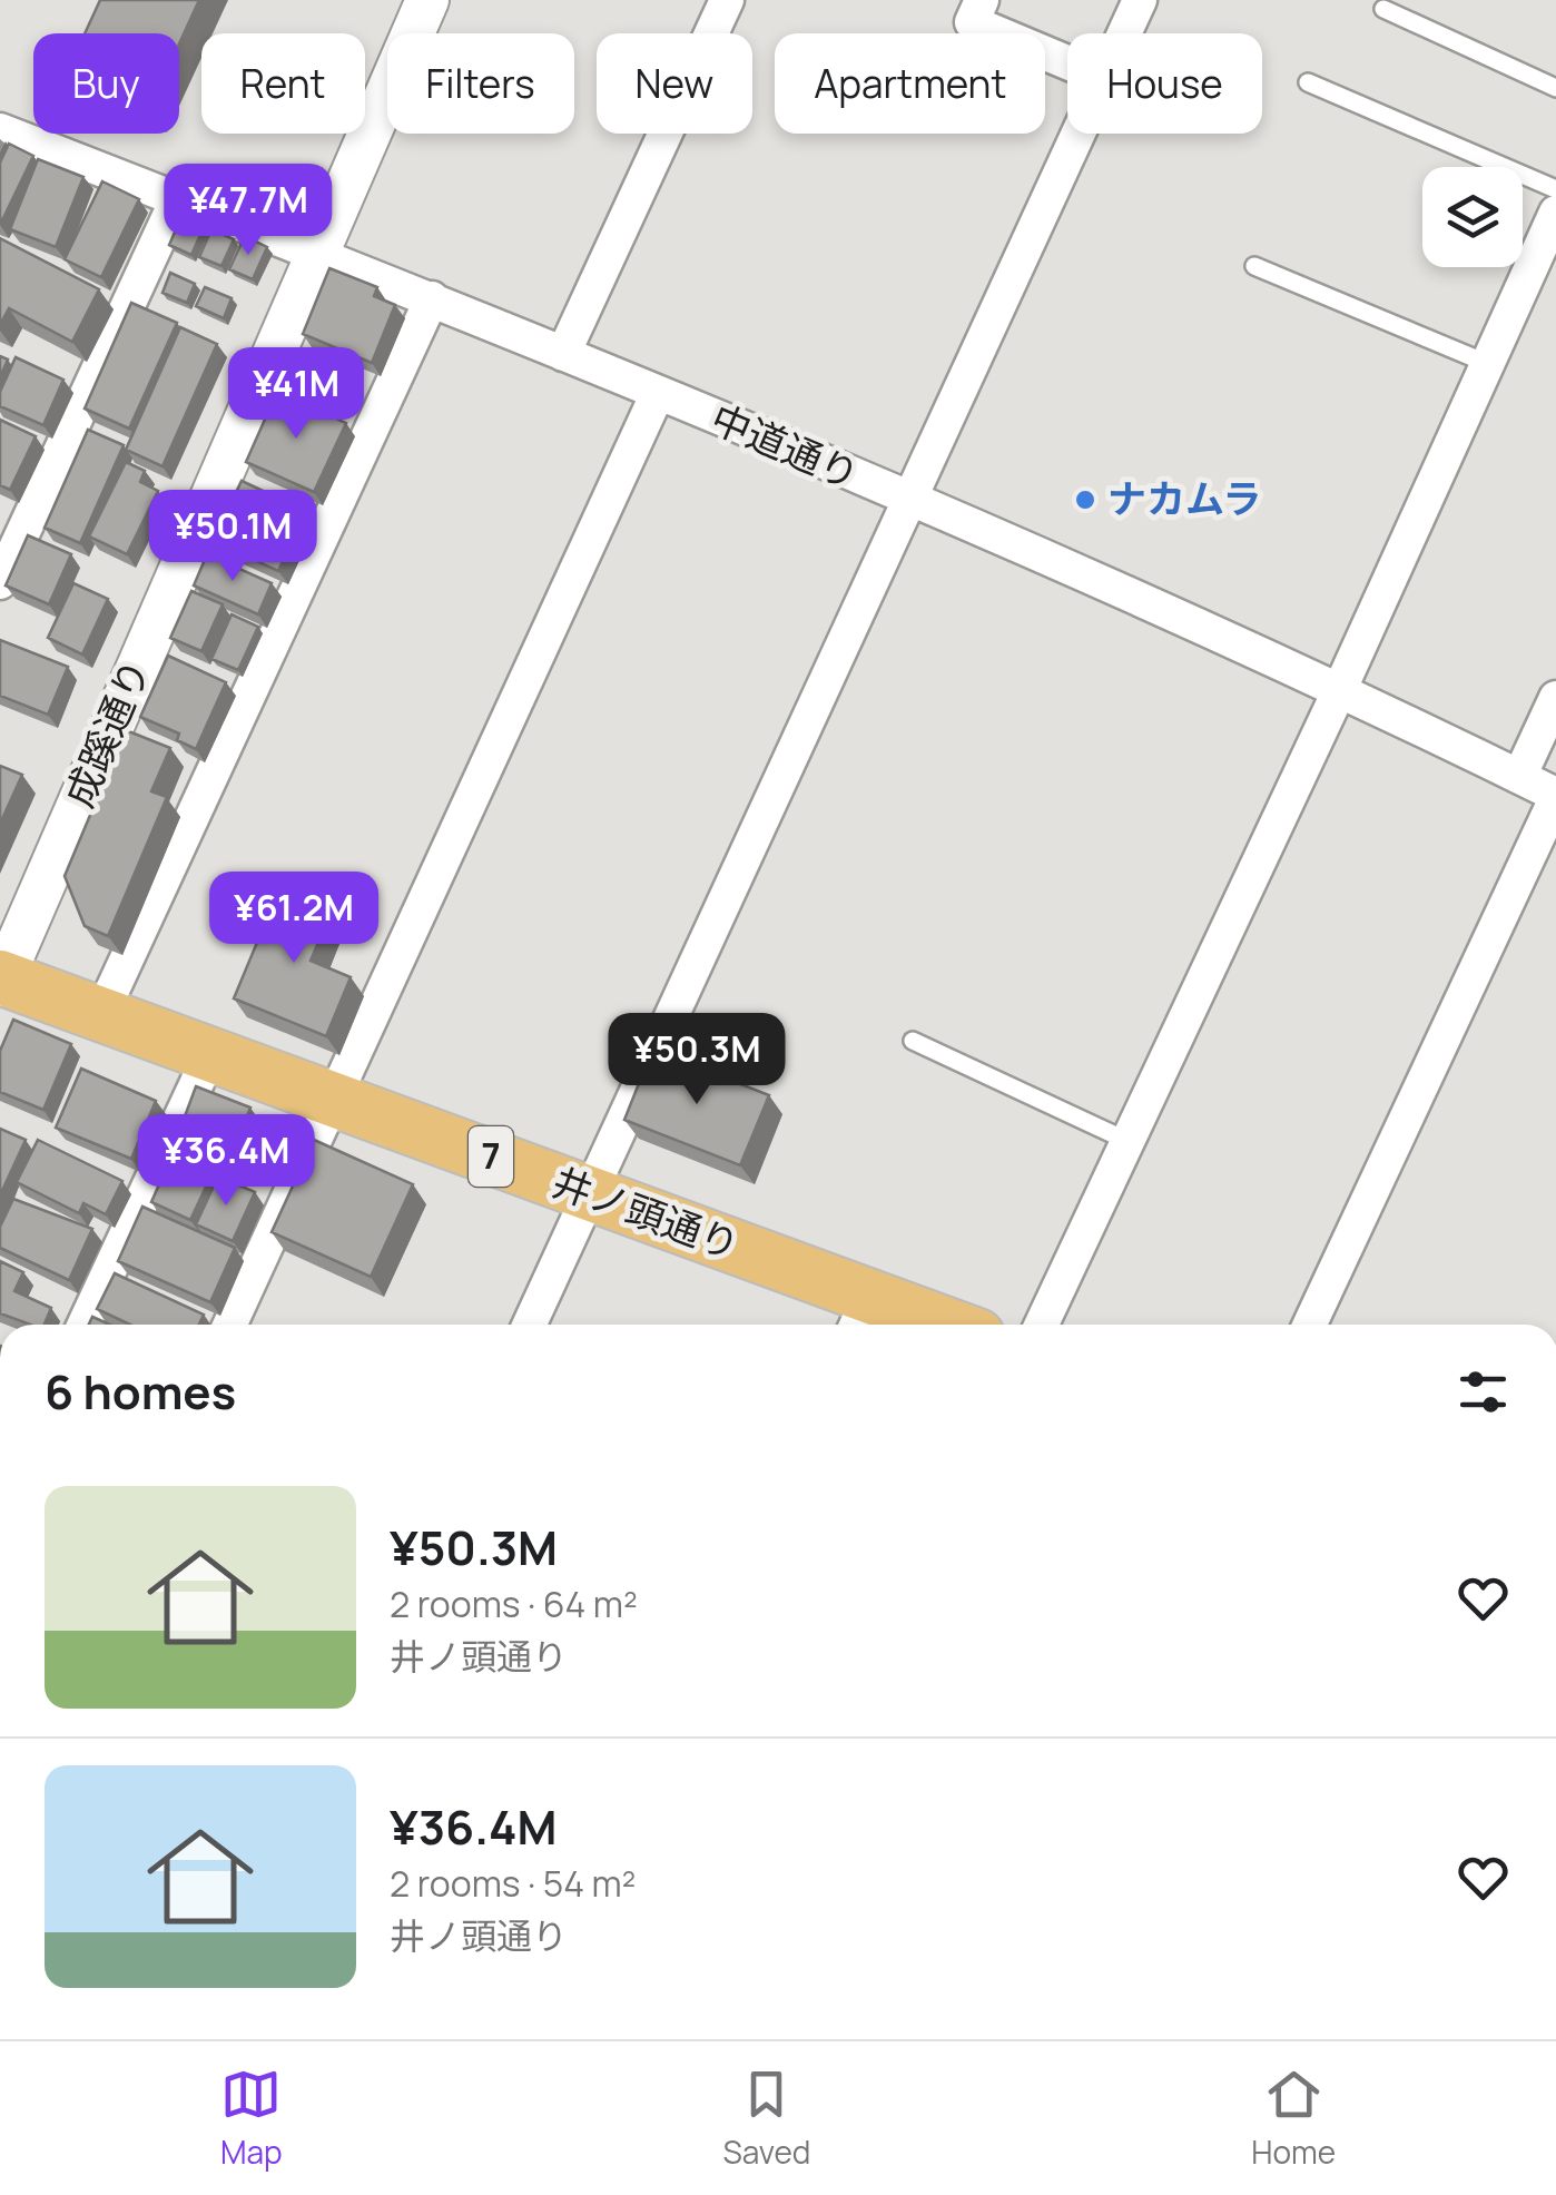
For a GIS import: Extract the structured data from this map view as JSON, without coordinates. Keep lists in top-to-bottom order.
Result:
{
  "streets": {
    "main road": ["7", "井ノ頭通り"],
    "street": ["中道通り", "成蹊通り"]
  },
  "crossings": [
    ["中道通り", "成蹊通り"],
    ["成蹊通り", "井ノ頭通り"]
  ],
  "places": ["ナカムラ"],
  "page": {
    "chip": [
      "Buy",
      "Rent",
      "Filters",
      "New",
      "Apartment",
      "House"
    ],
    "price": [
      "¥47.7M",
      "¥41M",
      "¥50.1M",
      "¥61.2M",
      "¥50.3M",
      "¥36.4M"
    ],
    "heading": "6 homes",
    "list": [
      {
        "name": "¥50.3M",
        "note": "2 rooms · 64 m² · 井ノ頭通り"
      },
      {
        "name": "¥36.4M",
        "note": "2 rooms · 54 m² · 井ノ頭通り"
      }
    ],
    "tabs": ["Map", "Saved", "Home"]
  }
}
